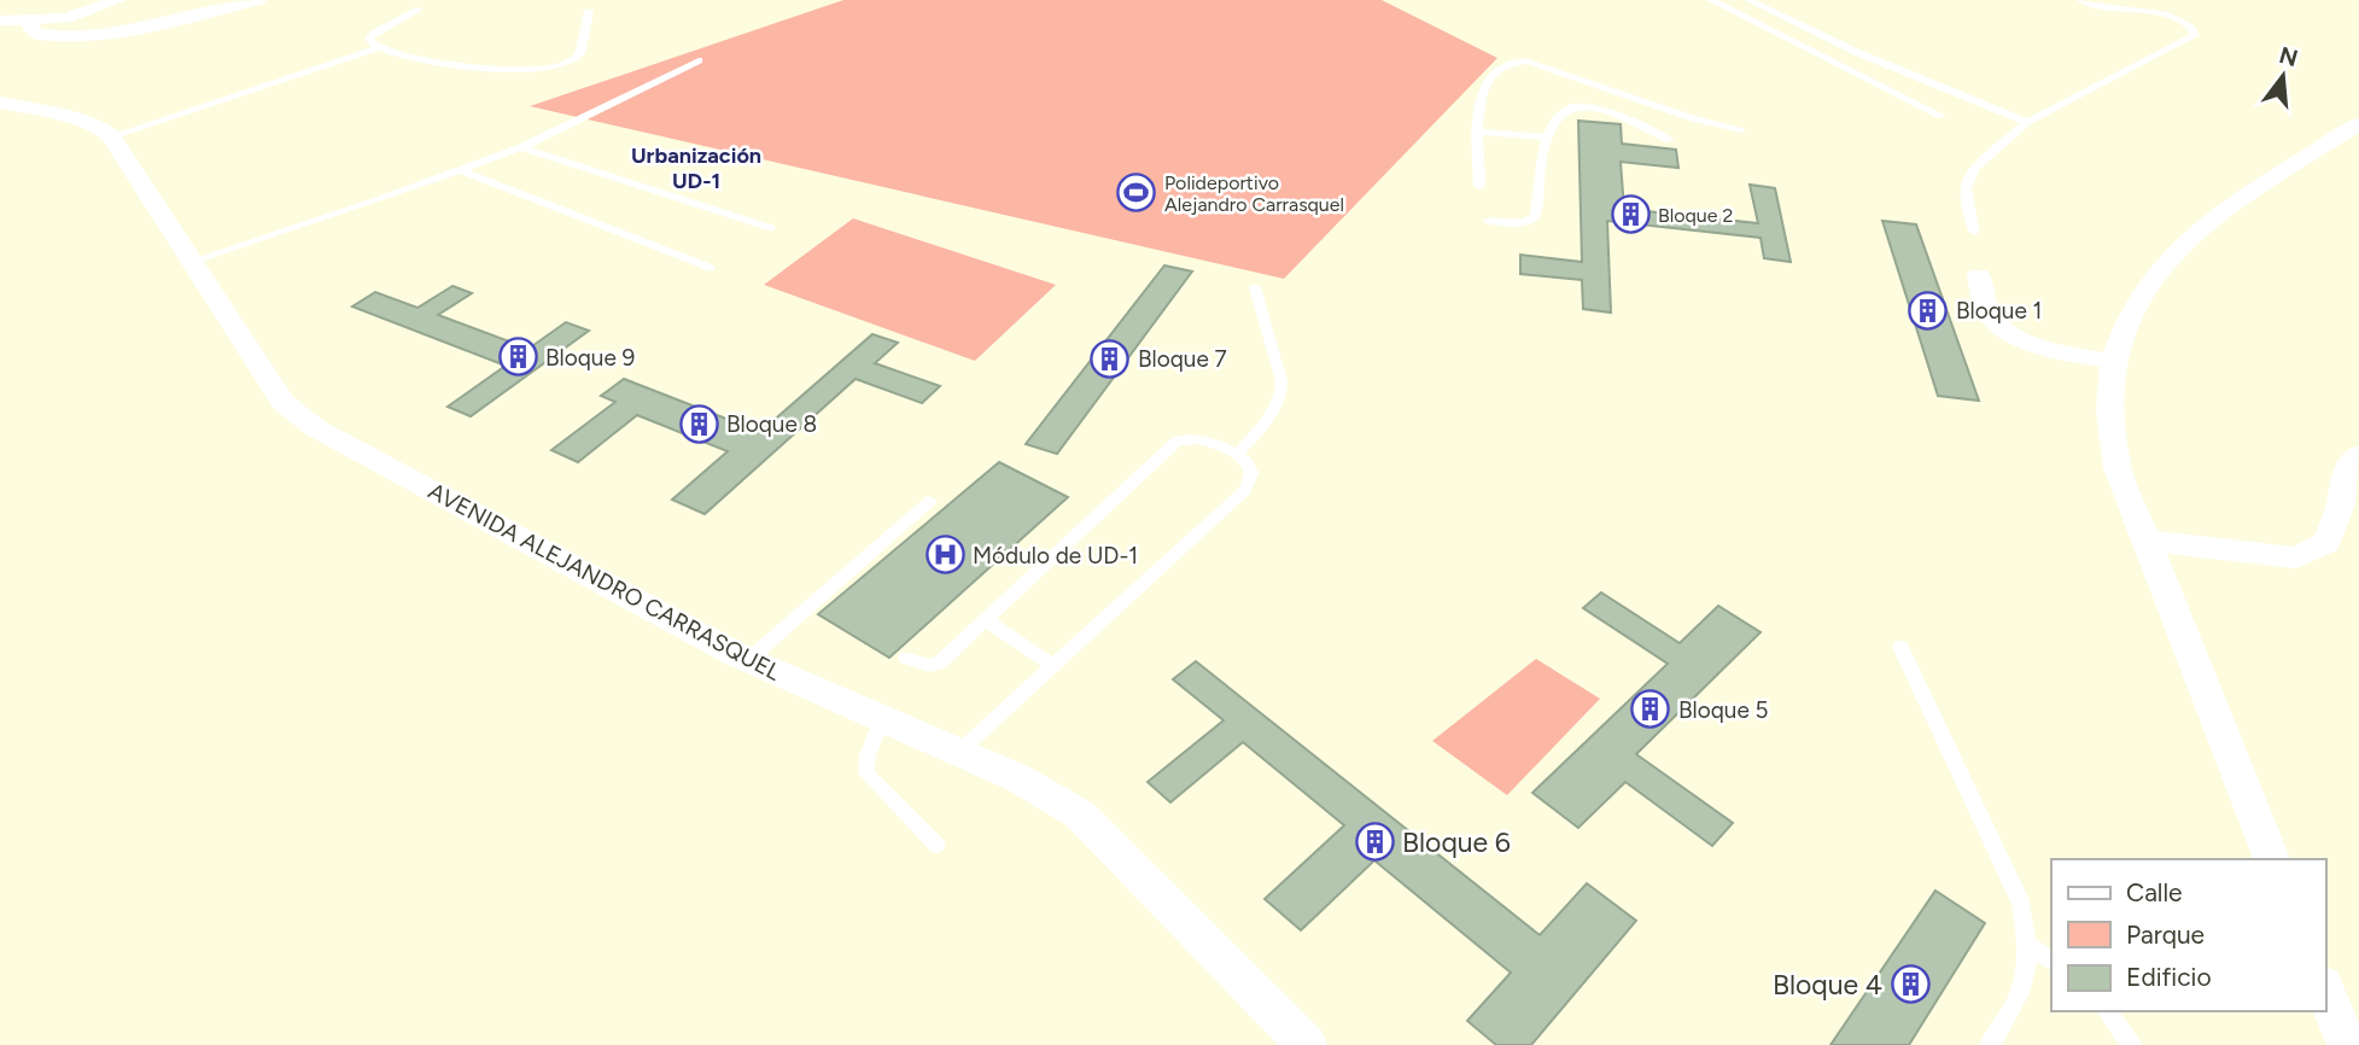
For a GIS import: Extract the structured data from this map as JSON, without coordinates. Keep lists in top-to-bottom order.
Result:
{
  "streets": {
    "street": ["AVENIDA ALEJANDRO CARRASQUEL"]
  },
  "districts": ["Urbanización UD-1"],
  "places": {
    "sports": ["Polideportivo Alejandro Carrasquel"],
    "building": [
      "Bloque 2",
      "Bloque 1",
      "Bloque 9",
      "Bloque 7",
      "Bloque 8",
      "Bloque 5",
      "Bloque 6",
      "Bloque 4"
    ],
    "hospital": ["Módulo de UD-1"]
  },
  "legend": ["Calle", "Parque", "Edificio"],
  "north": "top"
}
